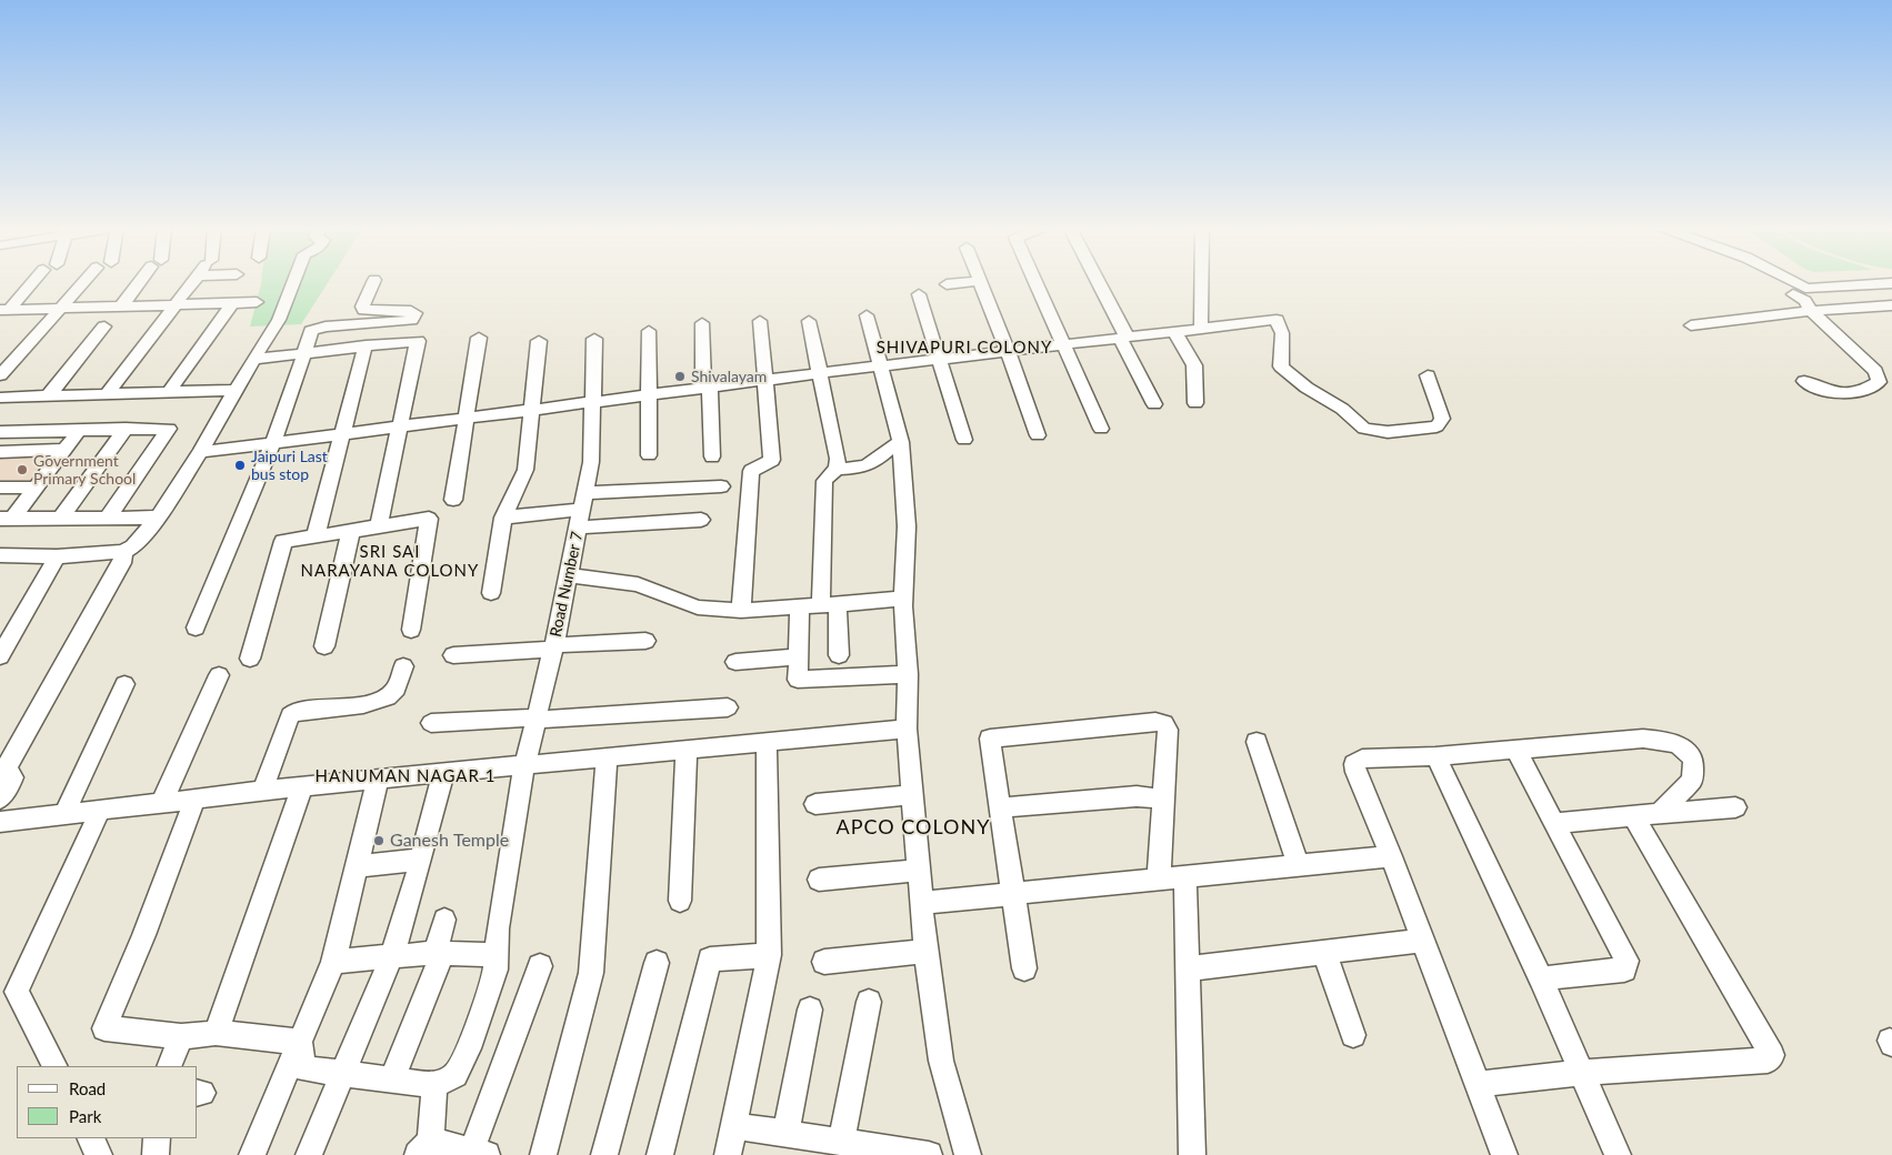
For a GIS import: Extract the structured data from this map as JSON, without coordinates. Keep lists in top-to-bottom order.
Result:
{
  "streets": {
    "street": ["Road Number 7"]
  },
  "districts": [
    "SHIVAPURI COLONY",
    "SRI SAI NARAYANA COLONY",
    "HANUMAN NAGAR 1",
    "APCO COLONY"
  ],
  "places": [
    "Shivalayam",
    "Jaipuri Last bus stop",
    "Government Primary School",
    "Ganesh Temple"
  ],
  "legend": ["Road", "Park"]
}
